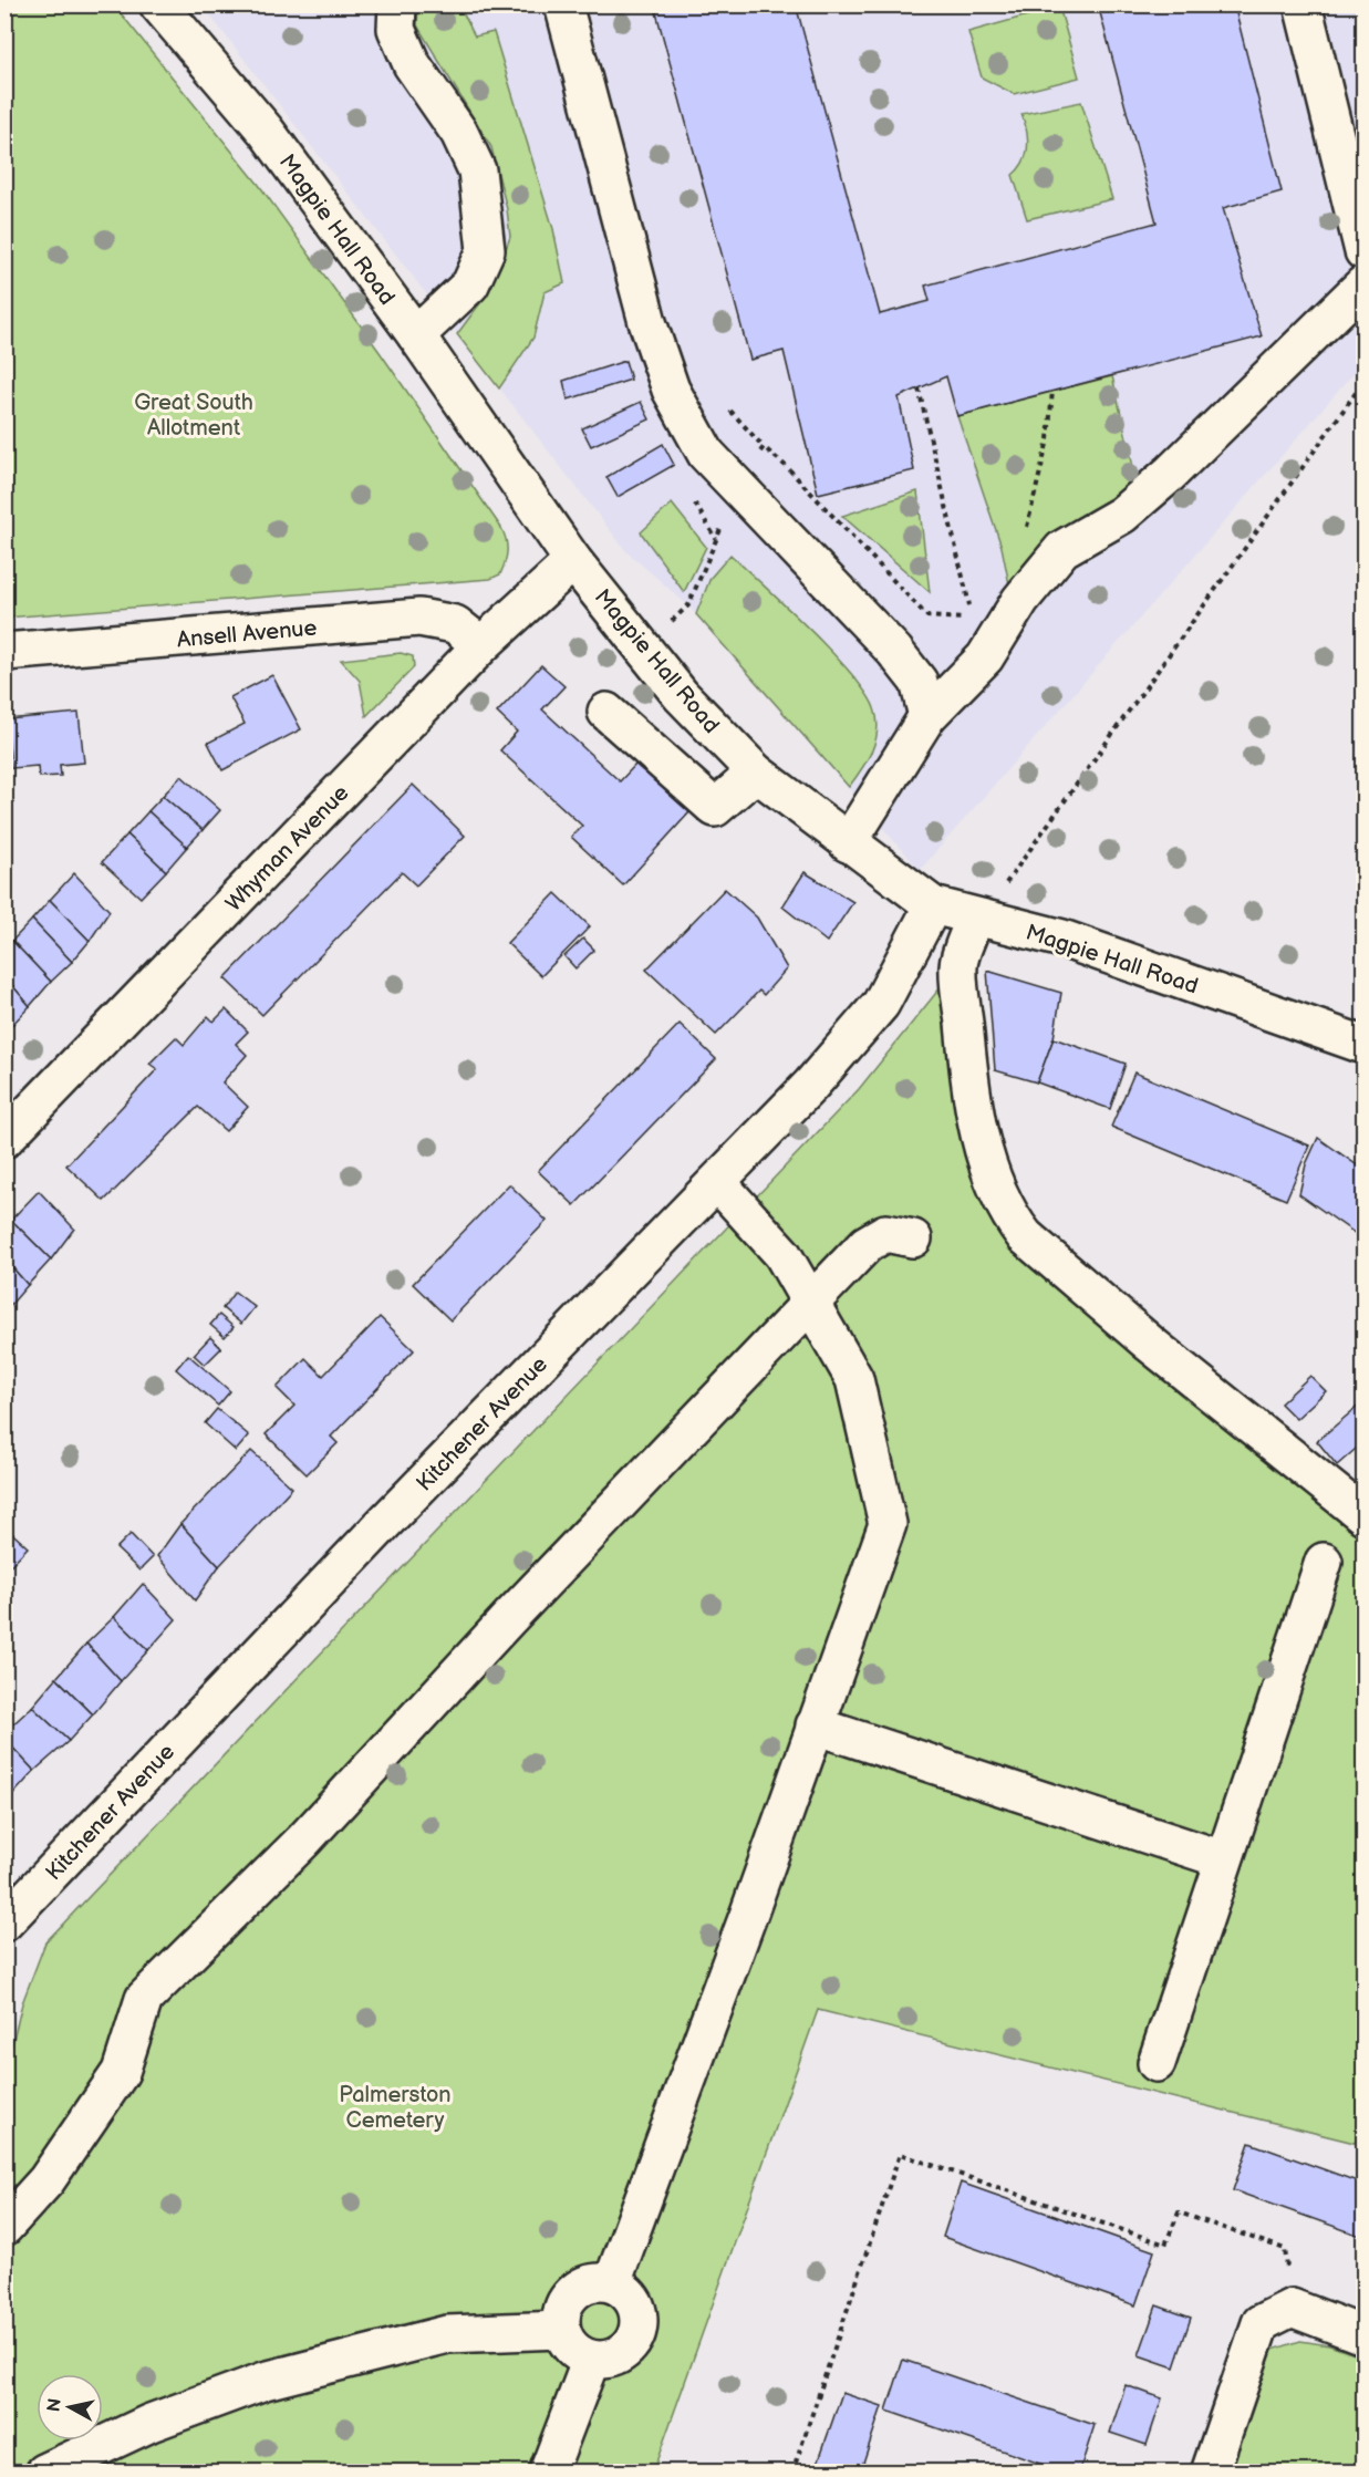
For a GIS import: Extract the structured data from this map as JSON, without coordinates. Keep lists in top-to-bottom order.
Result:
{
  "streets": {
    "street": [
      "Magpie Hall Road",
      "Ansell Avenue",
      "Whyman Avenue",
      "Kitchener Avenue"
    ]
  },
  "crossings": [
    ["Magpie Hall Road", "Whyman Avenue"],
    ["Magpie Hall Road", "Kitchener Avenue"],
    ["Ansell Avenue", "Whyman Avenue"]
  ],
  "parks": ["Great South Allotment", "Palmerston Cemetery"],
  "north": "left"
}
